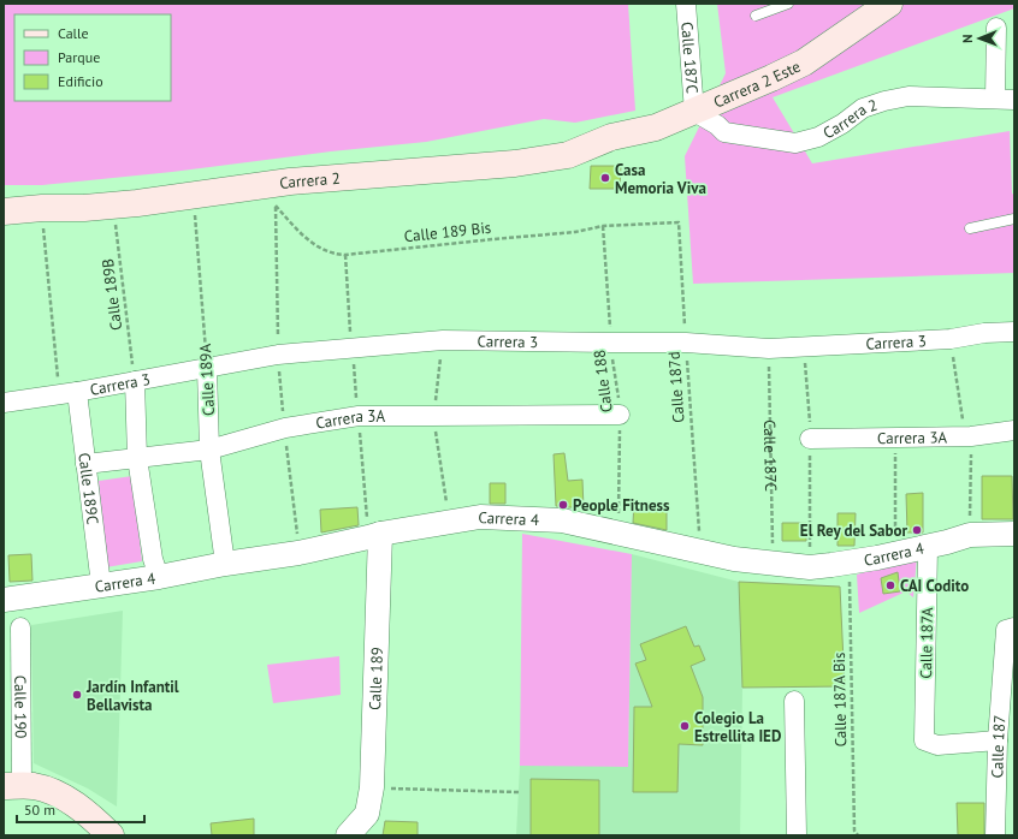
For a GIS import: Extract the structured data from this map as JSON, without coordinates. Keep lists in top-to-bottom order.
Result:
{
  "streets": {
    "main road": ["Carrera 2 Este", "Carrera 2"],
    "street": [
      "Calle 187C",
      "Carrera 3",
      "Calle 189A",
      "Carrera 3A",
      "Calle 189C",
      "Carrera 4",
      "Calle 187A",
      "Calle 189",
      "Calle 190",
      "Calle 187"
    ],
    "path": [
      "Calle 189 Bis",
      "Calle 189B",
      "Calle 188",
      "Calle 187d",
      "Calle 187A Bis"
    ]
  },
  "crossings": [
    ["Calle 187C", "Carrera 2 Este"],
    ["Calle 187C", "Carrera 2"],
    ["Calle 187C", "Carrera 3"],
    ["Calle 187C", "Carrera 4"],
    ["Carrera 2 Este", "Carrera 2"],
    ["Carrera 2", "Calle 189 Bis"],
    ["Carrera 2", "Calle 189B"],
    ["Carrera 2", "Calle 189A"],
    ["Calle 189 Bis", "Calle 188"],
    ["Calle 189 Bis", "Calle 187d"],
    ["Calle 189B", "Carrera 3"],
    ["Carrera 3", "Calle 189A"],
    ["Carrera 3", "Calle 188"],
    ["Carrera 3", "Calle 187d"],
    ["Carrera 3", "Calle 189C"],
    ["Calle 189A", "Carrera 3A"],
    ["Calle 189A", "Carrera 4"],
    ["Calle 188", "Carrera 3A"],
    ["Calle 188", "Carrera 4"],
    ["Calle 187d", "Carrera 4"],
    ["Carrera 3A", "Calle 189C"],
    ["Calle 189C", "Carrera 4"],
    ["Carrera 4", "Calle 187A"],
    ["Carrera 4", "Calle 189"],
    ["Carrera 4", "Calle 187A Bis"],
    ["Calle 187A", "Calle 187"]
  ],
  "places": [
    "Casa Memoria Viva",
    "People Fitness",
    "El Rey del Sabor",
    "CAI Codito",
    "Jardín Infantil Bellavista",
    "Colegio La Estrellita IED"
  ],
  "legend": ["Calle", "Parque", "Edificio"],
  "scale_bar": "50 m",
  "north": "left"
}
